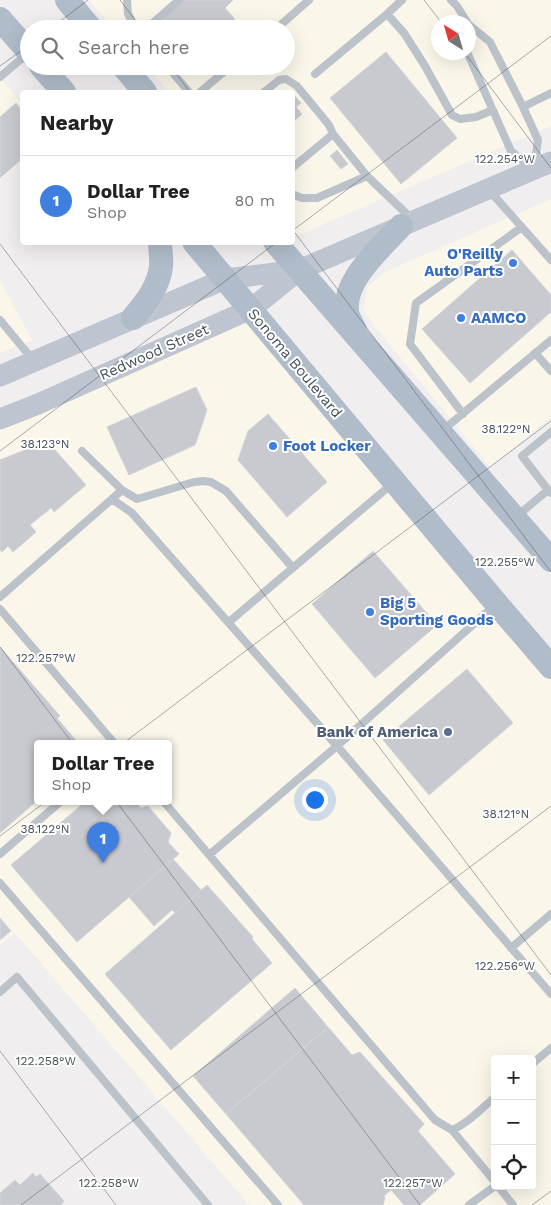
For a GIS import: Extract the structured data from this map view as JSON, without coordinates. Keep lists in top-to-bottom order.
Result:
{
  "streets": {
    "main road": ["Redwood Street", "Sonoma Boulevard"]
  },
  "crossings": [
    ["Redwood Street", "Sonoma Boulevard"]
  ],
  "places": [
    "O'Reilly Auto Parts",
    "AAMCO",
    "Foot Locker",
    "Big 5 Sporting Goods",
    "Bank of America"
  ],
  "north": "top left",
  "page": {
    "search": "Search here",
    "heading": "Nearby",
    "list": [
      {
        "mark": "1",
        "name": "Dollar Tree",
        "note": "Shop",
        "value": "80 m"
      }
    ],
    "popup": ["Dollar Tree", "Shop"],
    "pins": "1",
    "map_buttons": ["+", "−"]
  },
  "coordinates": [
    "122.254°W",
    "38.122°N",
    "38.123°N",
    "122.255°W",
    "122.257°W",
    "38.121°N",
    "122.256°W",
    "122.258°W"
  ]
}
